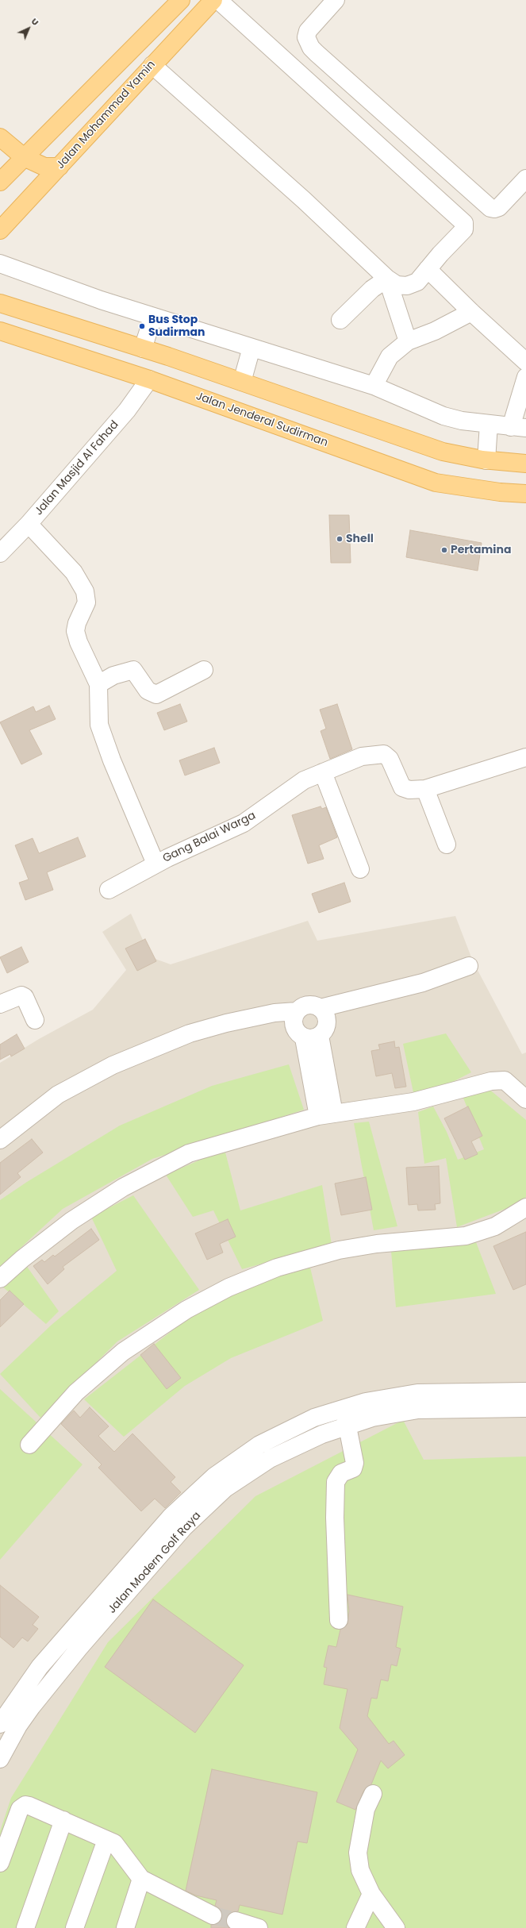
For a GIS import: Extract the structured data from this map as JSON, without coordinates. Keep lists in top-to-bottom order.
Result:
{
  "streets": {
    "main road": ["Jalan Mohammad Yamin", "Jalan Jenderal Sudirman"],
    "street": ["Jalan Masjid Al Fahad", "Gang Balai Warga", "Jalan Modern Golf Raya"]
  },
  "crossings": [
    ["Jalan Jenderal Sudirman", "Jalan Masjid Al Fahad"],
    ["Jalan Masjid Al Fahad", "Gang Balai Warga"]
  ],
  "places": ["Bus Stop Sudirman", "Shell", "Pertamina"],
  "north": "top right"
}
